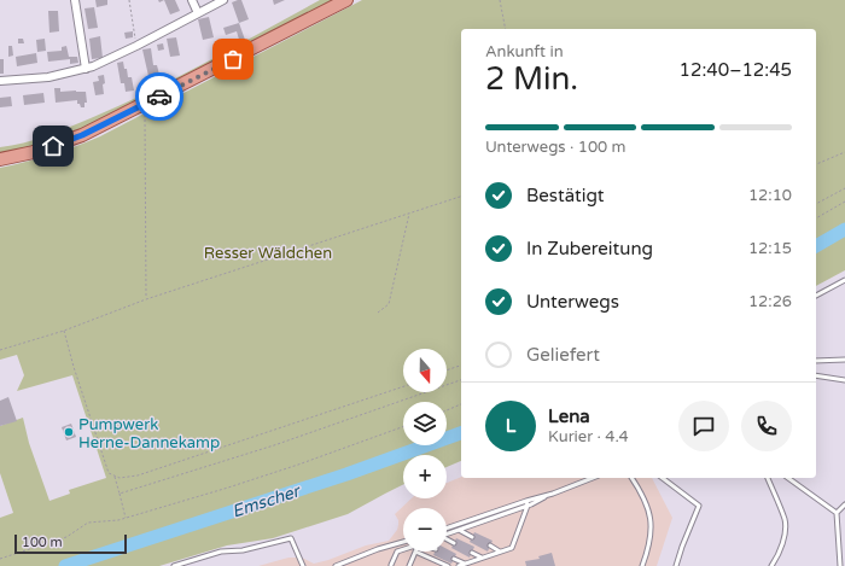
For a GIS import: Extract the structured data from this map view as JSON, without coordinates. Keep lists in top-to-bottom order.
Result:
{
  "water": ["Emscher"],
  "parks": ["Resser Wäldchen"],
  "places": ["Pumpwerk Herne-Dannekamp"],
  "scale_bar": "100 m",
  "north": "bottom",
  "page": {
    "heading": ["2 Min.", "Ankunft in", "12:40–12:45"],
    "panel": ["Lena", "Kurier · 4.4"],
    "bar": "Unterwegs · 100 m",
    "list": [
      ["Bestätigt", "12:10"],
      ["In Zubereitung", "12:15"],
      ["Unterwegs", "12:26"],
      "Geliefert"
    ],
    "map_buttons": ["+", "−"],
    "round": "L",
    "scale": "100 m"
  }
}
